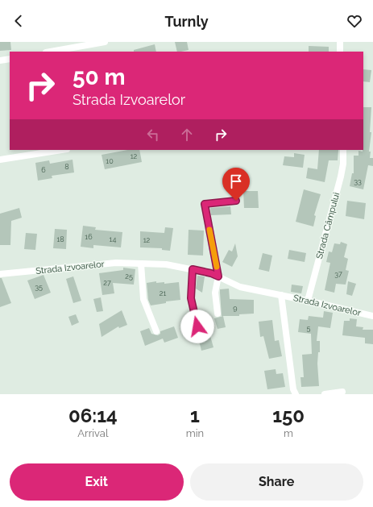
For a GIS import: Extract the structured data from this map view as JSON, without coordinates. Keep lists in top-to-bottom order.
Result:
{
  "streets": {
    "street": ["Strada Câmpului", "Strada Izvoarelor"]
  },
  "crossings": [
    ["Strada Câmpului", "Strada Izvoarelor"]
  ],
  "house_numbers": [
    "12",
    "10",
    "8",
    "6",
    "33",
    "16",
    "18",
    "14",
    "12",
    "37",
    "25",
    "27",
    "35",
    "21",
    "9",
    "5"
  ],
  "page": {
    "header": "Turnly",
    "turn": ["50 m", "Strada Izvoarelor"],
    "eta": [
      "06:14",
      "Arrival",
      "1",
      "min",
      "150",
      "m"
    ],
    "buttons": ["Exit", "Share"]
  }
}
